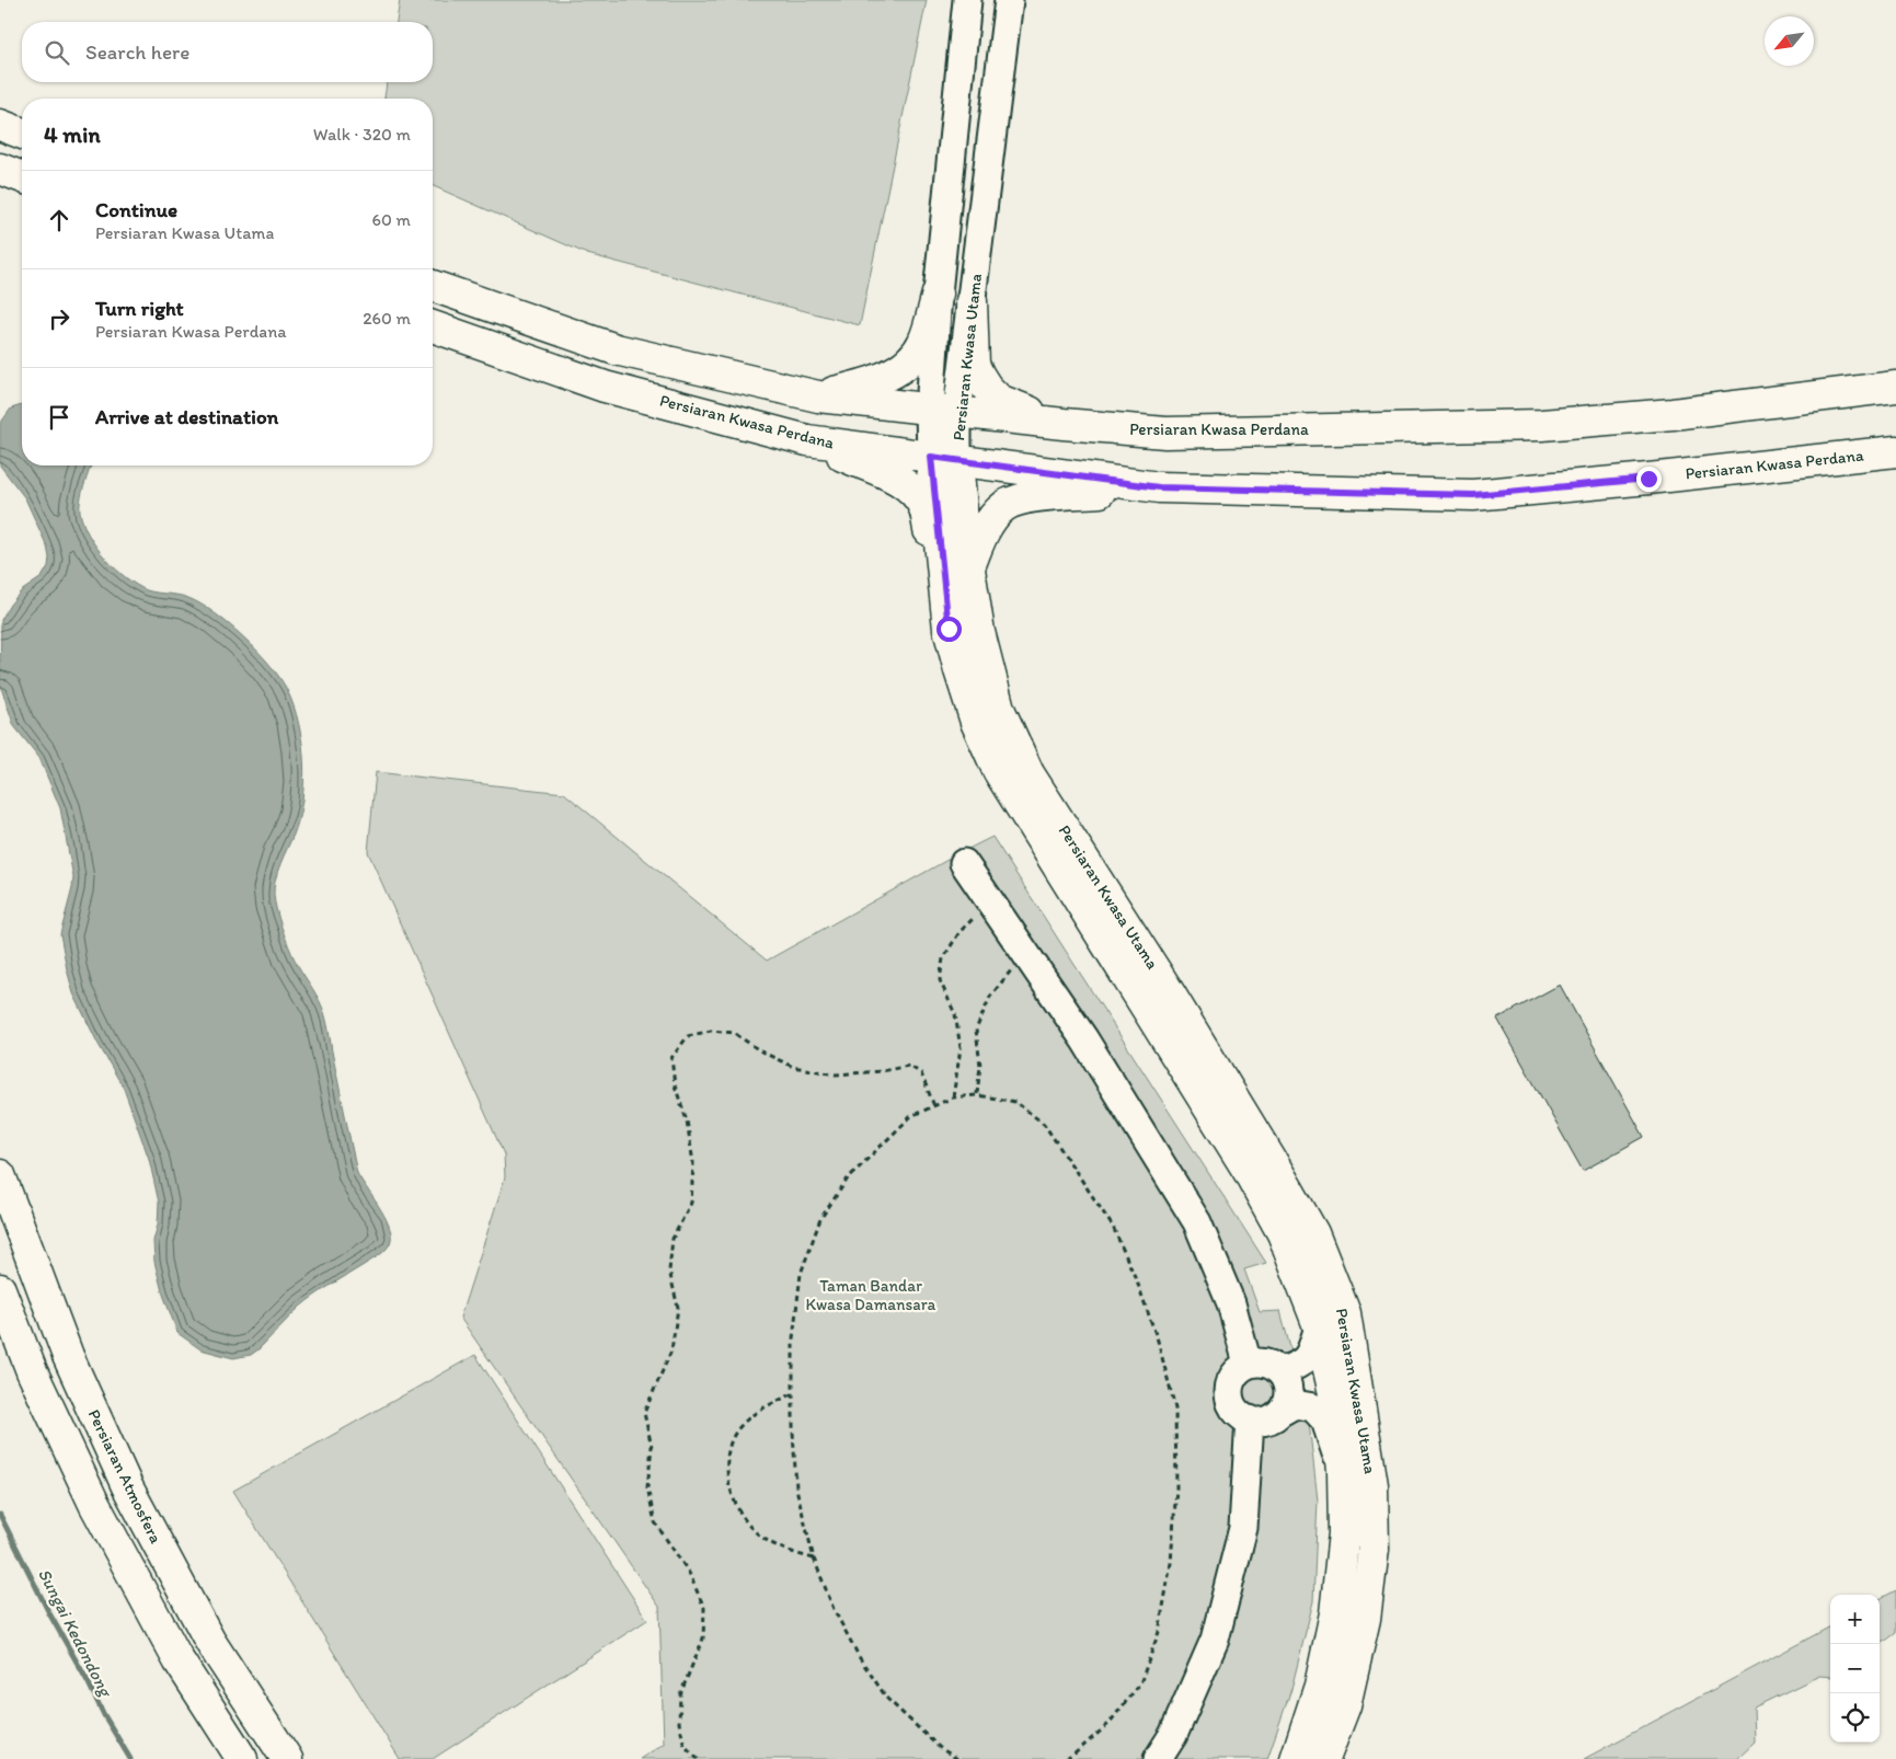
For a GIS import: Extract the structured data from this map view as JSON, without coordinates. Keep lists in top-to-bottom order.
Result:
{
  "streets": {
    "main road": ["Persiaran Kwasa Utama", "Persiaran Kwasa Perdana", "Persiaran Atmosfera"]
  },
  "crossings": [
    ["Persiaran Kwasa Utama", "Persiaran Kwasa Perdana"]
  ],
  "water": ["Sungai Kedondong"],
  "parks": ["Taman Bandar Kwasa Damansara"],
  "north": "bottom left",
  "page": {
    "search": "Search here",
    "heading": ["4 min", "Walk · 320 m"],
    "list": [
      ["Continue", "Persiaran Kwasa Utama", "60 m"],
      ["Turn right", "Persiaran Kwasa Perdana", "260 m"],
      "Arrive at destination"
    ],
    "map_buttons": ["+", "−"]
  }
}
